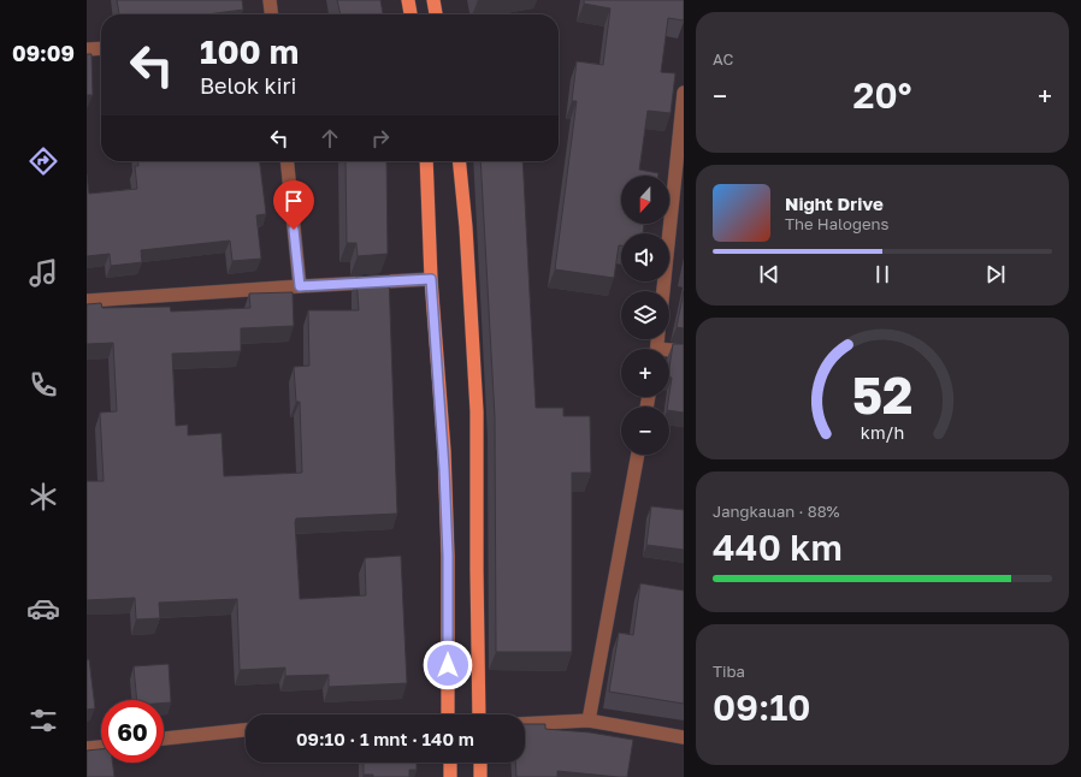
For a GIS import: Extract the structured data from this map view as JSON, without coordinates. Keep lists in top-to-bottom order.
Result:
{
  "north": "bottom",
  "page": {
    "tabs": "09:09",
    "tile": [
      "AC",
      ["Jangkauan · 88%", "440 km"],
      ["Tiba", "09:10"]
    ],
    "turn": ["100 m", "Belok kiri"],
    "heat": ["−", "20°", "+"],
    "map_buttons": ["+", "−"],
    "song": ["Night Drive", "The Halogens"],
    "limit": "60",
    "trip": "09:10 · 1 mnt · 140 m",
    "gauge": ["52", "km/h"]
  }
}
